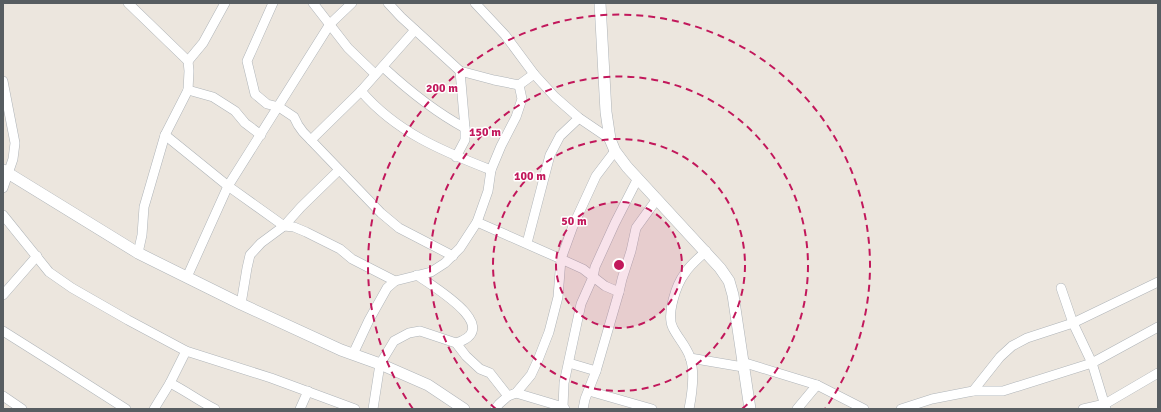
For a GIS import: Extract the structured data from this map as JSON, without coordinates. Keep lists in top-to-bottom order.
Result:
{
  "rings": [
    "200 m",
    "150 m",
    "100 m",
    "50 m"
  ]
}
